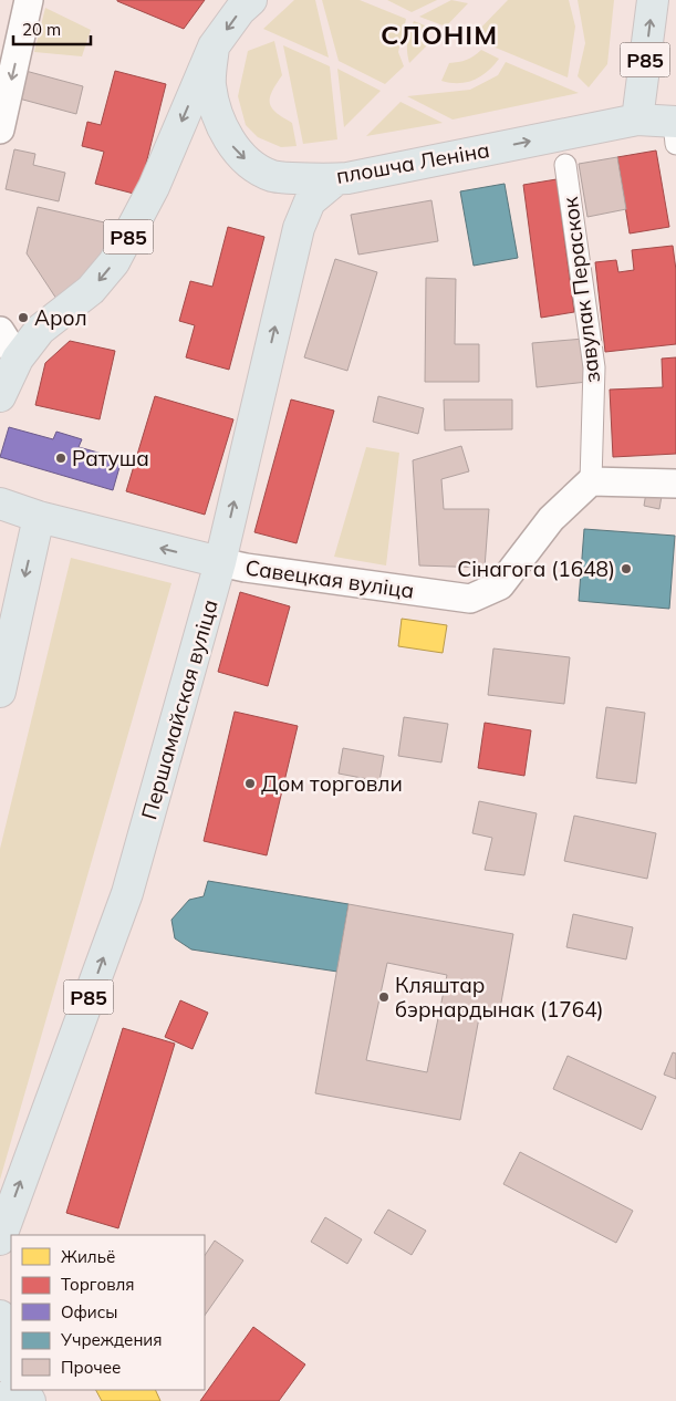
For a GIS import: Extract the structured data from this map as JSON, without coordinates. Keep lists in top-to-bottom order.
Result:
{
  "streets": {
    "main road": [
      "Р85",
      "плошча Леніна",
      "Савецкая вуліца",
      "Першамайская вуліца"
    ],
    "street": ["завулак Пераскок"]
  },
  "crossings": [
    ["Р85", "плошча Леніна"],
    ["плошча Леніна", "Першамайская вуліца"],
    ["завулак Пераскок", "Савецкая вуліца"],
    ["Савецкая вуліца", "Першамайская вуліца"]
  ],
  "one_way": ["плошча Леніна"],
  "districts": ["СЛОНІМ"],
  "places": [
    "Арол",
    "Ратуша",
    "Сінагога (1648)",
    "Дом торговли",
    "Кляштар бэрнардынак (1764)"
  ],
  "legend": [
    "Жильё",
    "Торговля",
    "Офисы",
    "Учреждения",
    "Прочее"
  ],
  "scale_bar": "20 m"
}
